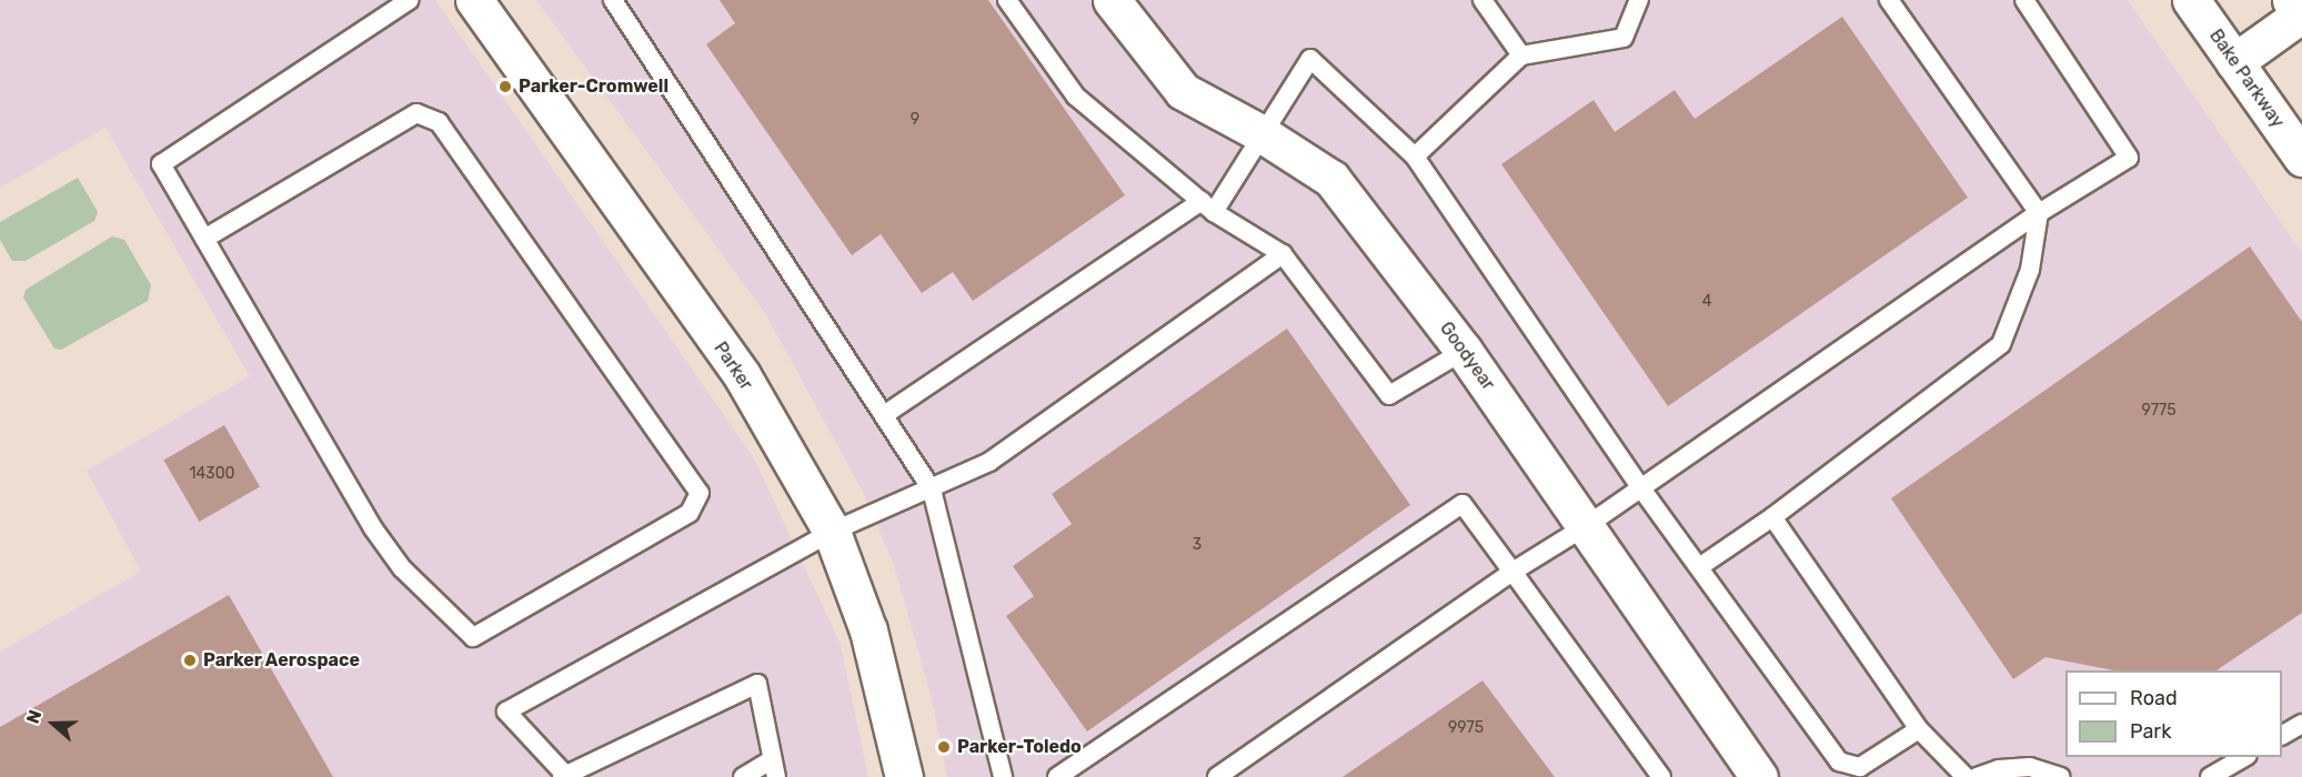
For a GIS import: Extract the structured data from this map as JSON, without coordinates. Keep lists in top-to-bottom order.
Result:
{
  "streets": {
    "street": ["Bake Parkway", "Goodyear", "Parker"]
  },
  "places": ["Parker-Cromwell", "Parker Aerospace", "Parker-Toledo"],
  "house_numbers": [
    "9",
    "4",
    "9775",
    "14300",
    "3",
    "9975"
  ],
  "legend": ["Road", "Park"],
  "north": "left"
}
